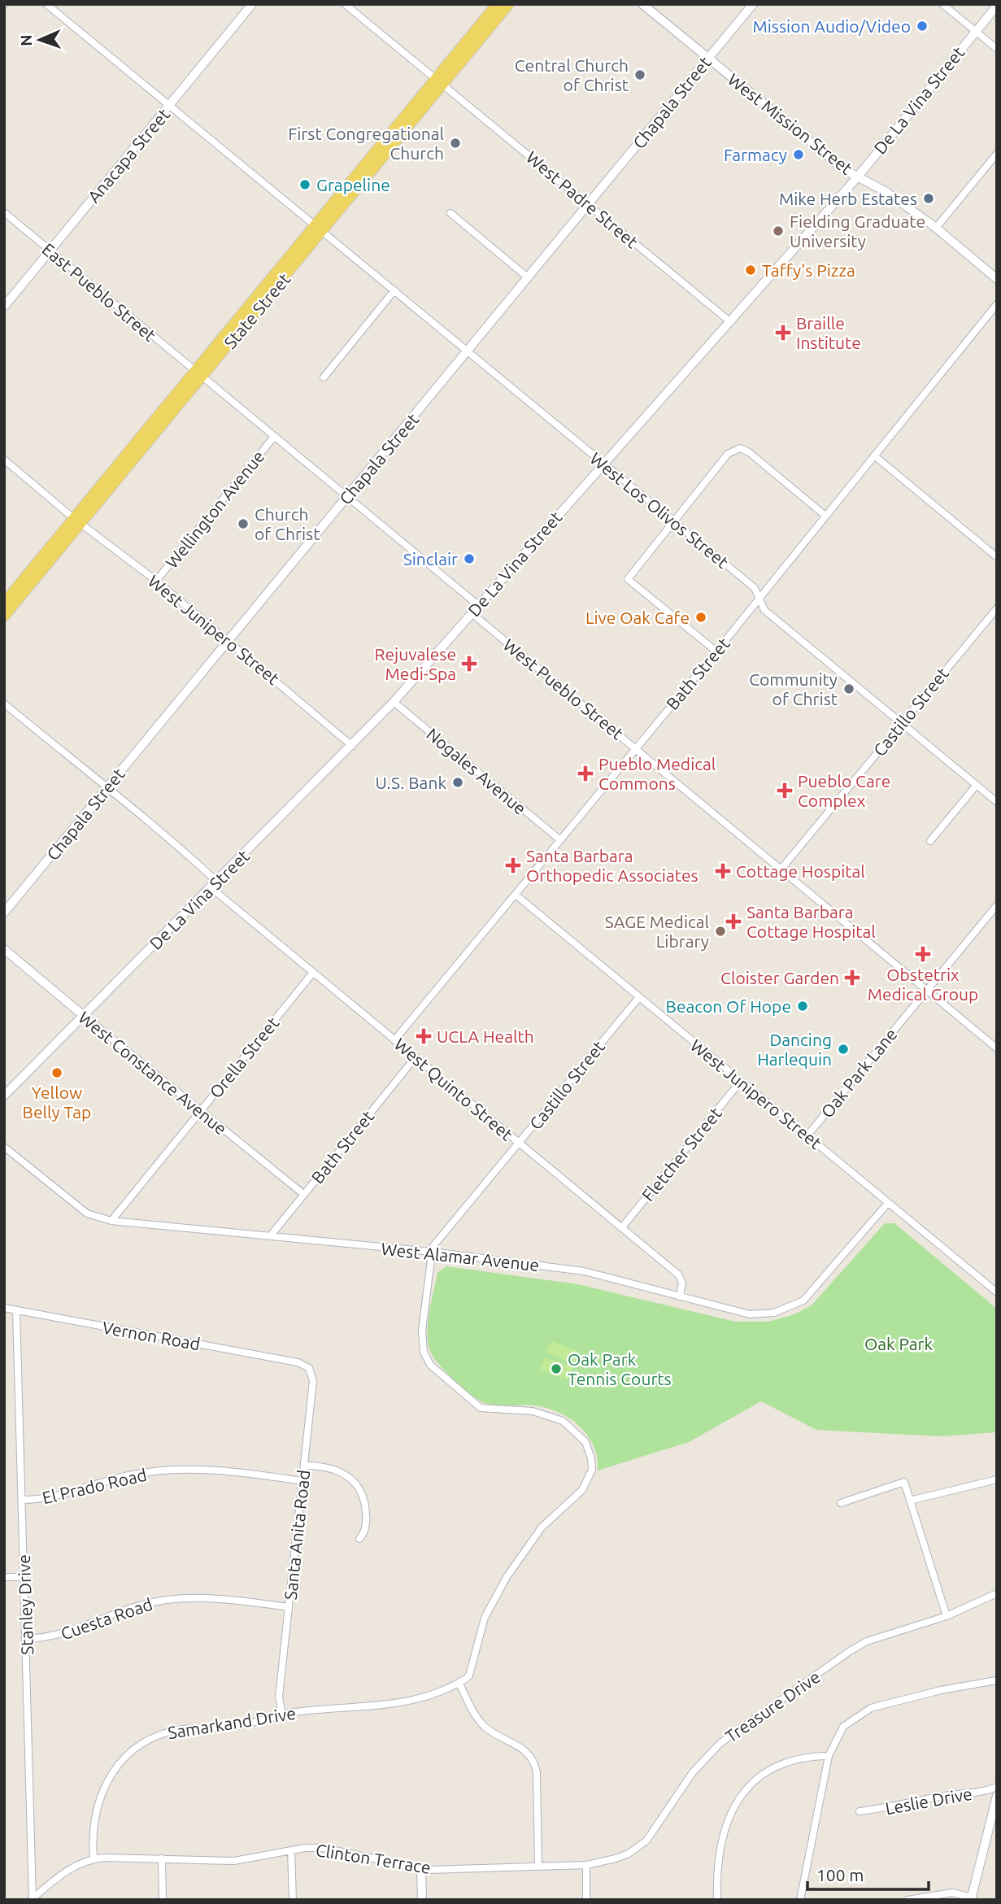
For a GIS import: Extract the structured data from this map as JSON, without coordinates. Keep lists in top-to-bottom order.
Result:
{
  "streets": {
    "main road": ["State Street"],
    "street": [
      "De La Vina Street",
      "Chapala Street",
      "West Mission Street",
      "Anacapa Street",
      "West Padre Street",
      "East Pueblo Street",
      "Wellington Avenue",
      "West Los Olivos Street",
      "West Junipero Street",
      "Bath Street",
      "West Pueblo Street",
      "Castillo Street",
      "Nogales Avenue",
      "Orella Street",
      "West Constance Avenue",
      "Oak Park Lane",
      "West Quinto Street",
      "Fletcher Street",
      "West Alamar Avenue",
      "Vernon Road",
      "El Prado Road",
      "Santa Anita Road",
      "Stanley Drive",
      "Cuesta Road",
      "Treasure Drive",
      "Samarkand Drive",
      "Leslie Drive",
      "Clinton Terrace"
    ]
  },
  "crossings": [
    ["De La Vina Street", "West Mission Street"],
    ["De La Vina Street", "West Padre Street"],
    ["De La Vina Street", "West Los Olivos Street"],
    ["De La Vina Street", "West Junipero Street"],
    ["De La Vina Street", "West Pueblo Street"],
    ["De La Vina Street", "Nogales Avenue"],
    ["De La Vina Street", "West Constance Avenue"],
    ["De La Vina Street", "West Quinto Street"],
    ["Chapala Street", "West Mission Street"],
    ["Chapala Street", "West Padre Street"],
    ["Chapala Street", "West Los Olivos Street"],
    ["Chapala Street", "West Junipero Street"],
    ["Chapala Street", "West Quinto Street"],
    ["Anacapa Street", "East Pueblo Street"],
    ["Anacapa Street", "West Los Olivos Street"],
    ["West Padre Street", "State Street"],
    ["East Pueblo Street", "State Street"],
    ["State Street", "West Los Olivos Street"],
    ["State Street", "West Junipero Street"],
    ["Wellington Avenue", "West Junipero Street"],
    ["West Los Olivos Street", "Bath Street"],
    ["West Los Olivos Street", "Castillo Street"],
    ["West Junipero Street", "Bath Street"],
    ["West Junipero Street", "Castillo Street"],
    ["West Junipero Street", "Oak Park Lane"],
    ["West Junipero Street", "Fletcher Street"],
    ["West Junipero Street", "West Alamar Avenue"],
    ["Bath Street", "West Pueblo Street"],
    ["Bath Street", "Nogales Avenue"],
    ["Bath Street", "West Constance Avenue"],
    ["Bath Street", "West Quinto Street"],
    ["Bath Street", "West Alamar Avenue"],
    ["West Pueblo Street", "Castillo Street"],
    ["West Pueblo Street", "Oak Park Lane"],
    ["Castillo Street", "West Quinto Street"],
    ["Castillo Street", "West Alamar Avenue"],
    ["Orella Street", "West Constance Avenue"],
    ["Orella Street", "West Quinto Street"],
    ["Orella Street", "West Alamar Avenue"],
    ["West Quinto Street", "Fletcher Street"],
    ["West Quinto Street", "West Alamar Avenue"],
    ["Vernon Road", "Santa Anita Road"],
    ["Vernon Road", "Stanley Drive"],
    ["El Prado Road", "Santa Anita Road"],
    ["El Prado Road", "Stanley Drive"],
    ["Santa Anita Road", "Cuesta Road"],
    ["Santa Anita Road", "Samarkand Drive"],
    ["Stanley Drive", "Cuesta Road"],
    ["Treasure Drive", "Clinton Terrace"],
    ["Samarkand Drive", "Clinton Terrace"]
  ],
  "parks": ["Oak Park"],
  "places": {
    "other": [
      "Mission Audio/Video",
      "Central Church of Christ",
      "First Congregational Church",
      "Farmacy",
      "Grapeline",
      "Mike Herb Estates",
      "Fielding Graduate University",
      "Taffy's Pizza",
      "Church of Christ",
      "Sinclair",
      "Live Oak Cafe",
      "Community of Christ",
      "U.S. Bank",
      "SAGE Medical Library",
      "Beacon Of Hope",
      "Dancing Harlequin",
      "Yellow Belly Tap",
      "Oak Park Tennis Courts"
    ],
    "health": [
      "Braille Institute",
      "Rejuvalese Medi-Spa",
      "Pueblo Medical Commons",
      "Pueblo Care Complex",
      "Santa Barbara Orthopedic Associates",
      "Cottage Hospital",
      "Santa Barbara Cottage Hospital",
      "Obstetrix Medical Group",
      "Cloister Garden",
      "UCLA Health"
    ]
  },
  "scale_bar": "100 m",
  "north": "left"
}
